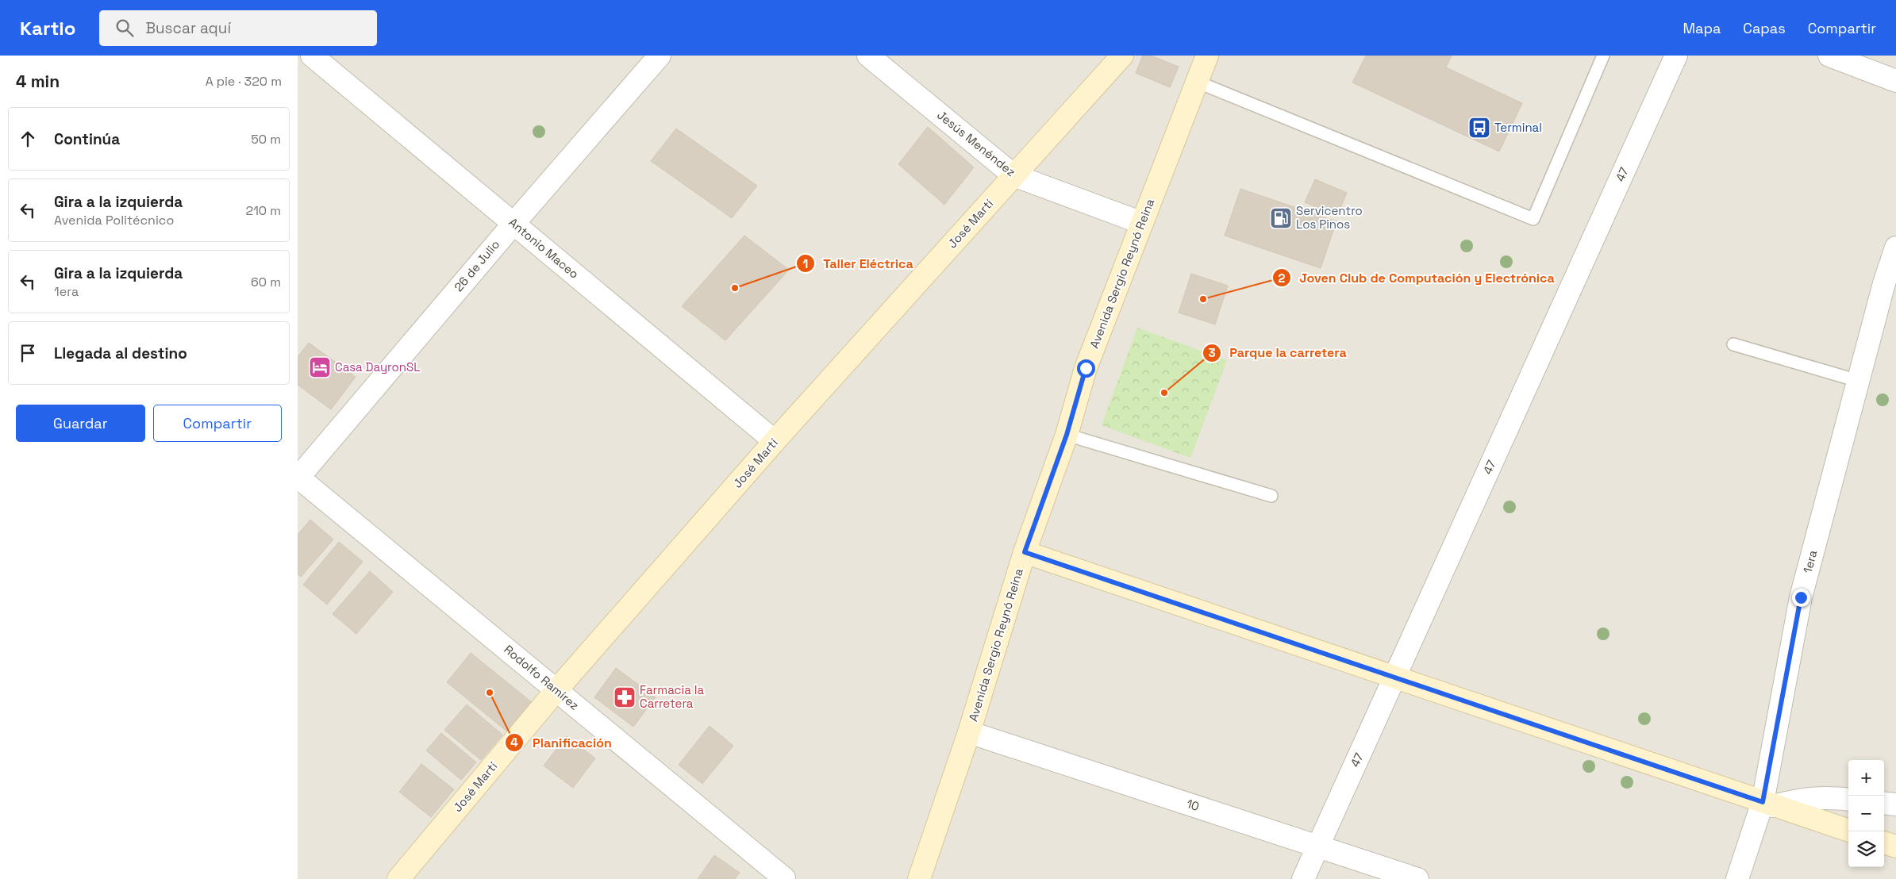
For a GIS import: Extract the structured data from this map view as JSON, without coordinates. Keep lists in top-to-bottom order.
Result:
{
  "streets": {
    "street": [
      "Jesús Menéndez",
      "47",
      "José Martí",
      "Antonio Maceo",
      "26 de Julio",
      "Avenida Sergio Reynó Reina",
      "1era",
      "Rodolfo Ramírez",
      "10"
    ]
  },
  "crossings": [
    ["Jesús Menéndez", "José Martí"],
    ["Jesús Menéndez", "Avenida Sergio Reynó Reina"],
    ["47", "10"],
    ["José Martí", "Antonio Maceo"],
    ["José Martí", "Rodolfo Ramírez"],
    ["Antonio Maceo", "26 de Julio"],
    ["26 de Julio", "Rodolfo Ramírez"],
    ["Avenida Sergio Reynó Reina", "10"]
  ],
  "places": {
    "bus stop": ["Terminal"],
    "fuel station": ["Servicentro Los Pinos"],
    "other": [
      "Taller Eléctrica",
      "Joven Club de Computación y Electrónica",
      "Parque la carretera",
      "Planificación"
    ],
    "hotel": ["Casa DayronSL"],
    "pharmacy": ["Farmacia la Carretera"]
  },
  "page": {
    "header": "Kartio",
    "search": "Buscar aquí",
    "nav": ["Mapa", "Capas", "Compartir"],
    "heading": ["4 min", "A pie · 320 m"],
    "list": [
      ["Continúa", "50 m"],
      ["Gira a la izquierda", "Avenida Politécnico", "210 m"],
      ["Gira a la izquierda", "1era", "60 m"],
      "Llegada al destino"
    ],
    "buttons": ["Guardar", "Compartir"],
    "map_buttons": ["+", "−"]
  }
}
